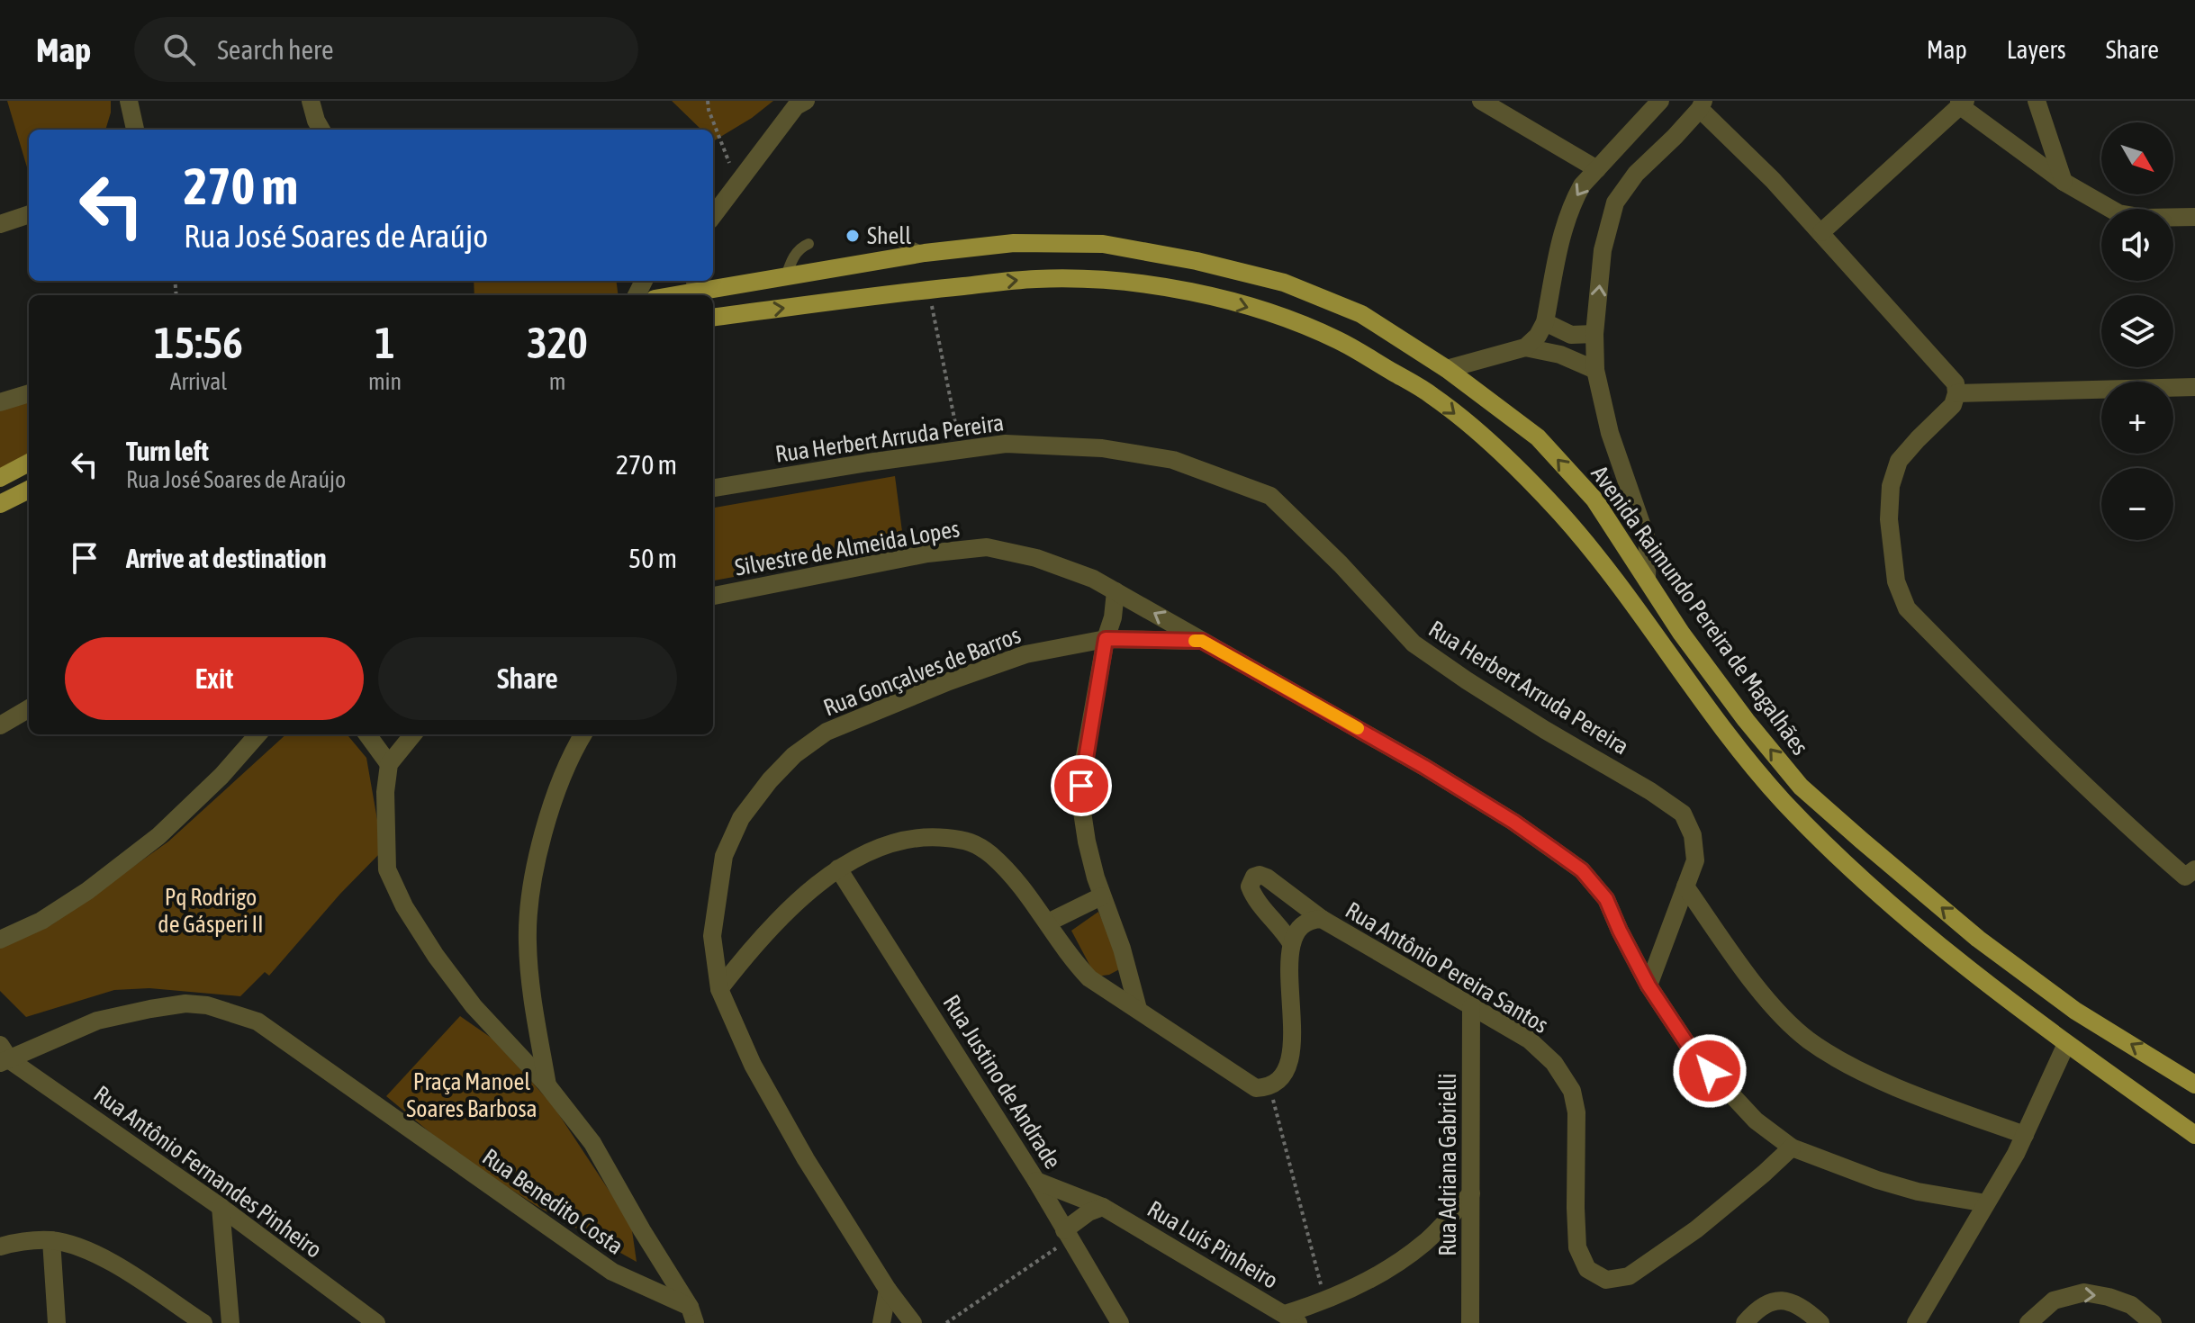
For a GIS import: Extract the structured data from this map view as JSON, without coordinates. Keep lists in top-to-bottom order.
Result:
{
  "streets": {
    "main road": ["Avenida Raimundo Pereira de Magalhães"],
    "street": [
      "Rua Herbert Arruda Pereira",
      "Silvestre de Almeida Lopes",
      "Rua Gonçalves de Barros",
      "Rua Antônio Pereira Santos",
      "Rua Justino de Andrade",
      "Rua Adriana Gabrielli",
      "Rua Antônio Fernandes Pinheiro",
      "Rua Benedito Costa",
      "Rua Luís Pinheiro"
    ]
  },
  "crossings": [
    ["Rua Herbert Arruda Pereira", "Rua Gonçalves de Barros"],
    ["Silvestre de Almeida Lopes", "Rua Gonçalves de Barros"],
    ["Rua Gonçalves de Barros", "Rua Antônio Pereira Santos"],
    ["Rua Antônio Pereira Santos", "Rua Adriana Gabrielli"],
    ["Rua Justino de Andrade", "Rua Luís Pinheiro"],
    ["Rua Antônio Fernandes Pinheiro", "Rua Benedito Costa"]
  ],
  "parks": ["Pq Rodrigo de Gásperi II", "Praça Manoel Soares Barbosa"],
  "places": ["Shell"],
  "north": "bottom right",
  "page": {
    "header": "Map",
    "search": "Search here",
    "nav": ["Map", "Layers", "Share"],
    "map_buttons": ["+", "−"],
    "turn": ["270 m", "Rua José Soares de Araújo"],
    "eta": [
      "15:56",
      "Arrival",
      "1",
      "min",
      "320",
      "m"
    ],
    "list": [
      {
        "name": "Turn left",
        "note": "Rua José Soares de Araújo",
        "value": "270 m"
      },
      {
        "name": "Arrive at destination",
        "value": "50 m"
      }
    ],
    "buttons": ["Exit", "Share"]
  }
}
